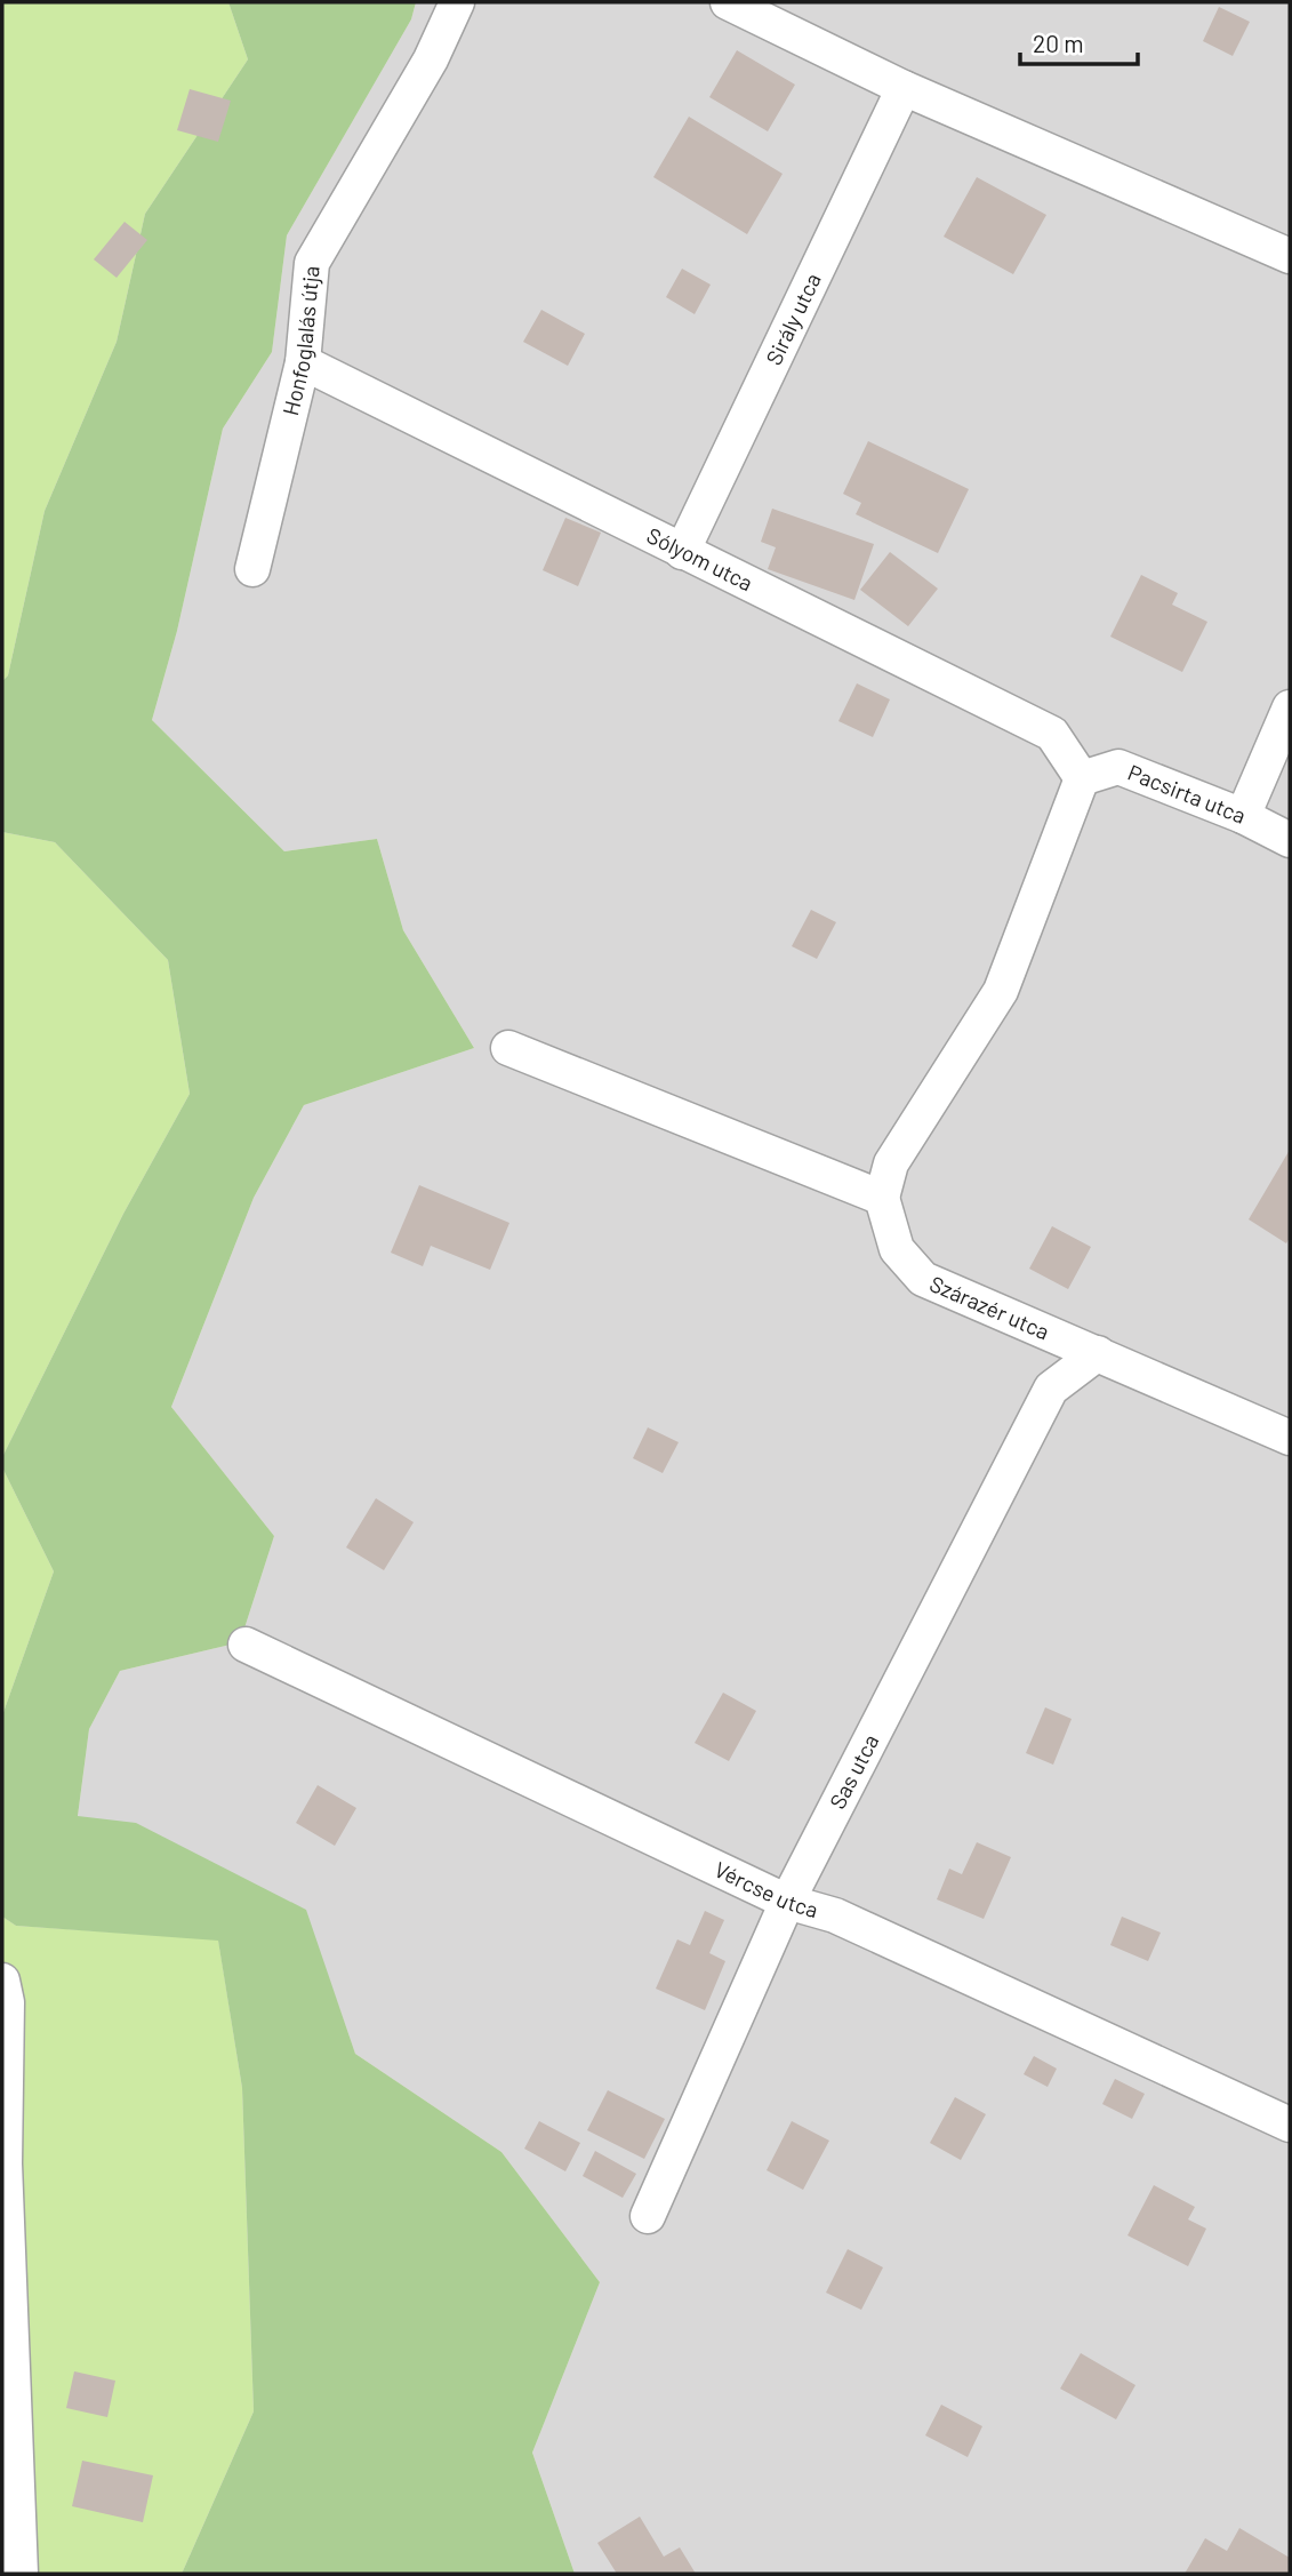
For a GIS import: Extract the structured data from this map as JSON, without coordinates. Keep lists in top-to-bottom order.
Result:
{
  "streets": {
    "street": [
      "Sirály utca",
      "Honfoglalás útja",
      "Sólyom utca",
      "Pacsirta utca",
      "Szárazér utca",
      "Sas utca",
      "Vércse utca"
    ]
  },
  "crossings": [
    ["Sirály utca", "Sólyom utca"],
    ["Honfoglalás útja", "Sólyom utca"],
    ["Sólyom utca", "Pacsirta utca"],
    ["Szárazér utca", "Sas utca"],
    ["Sas utca", "Vércse utca"]
  ],
  "scale_bar": "20 m"
}
